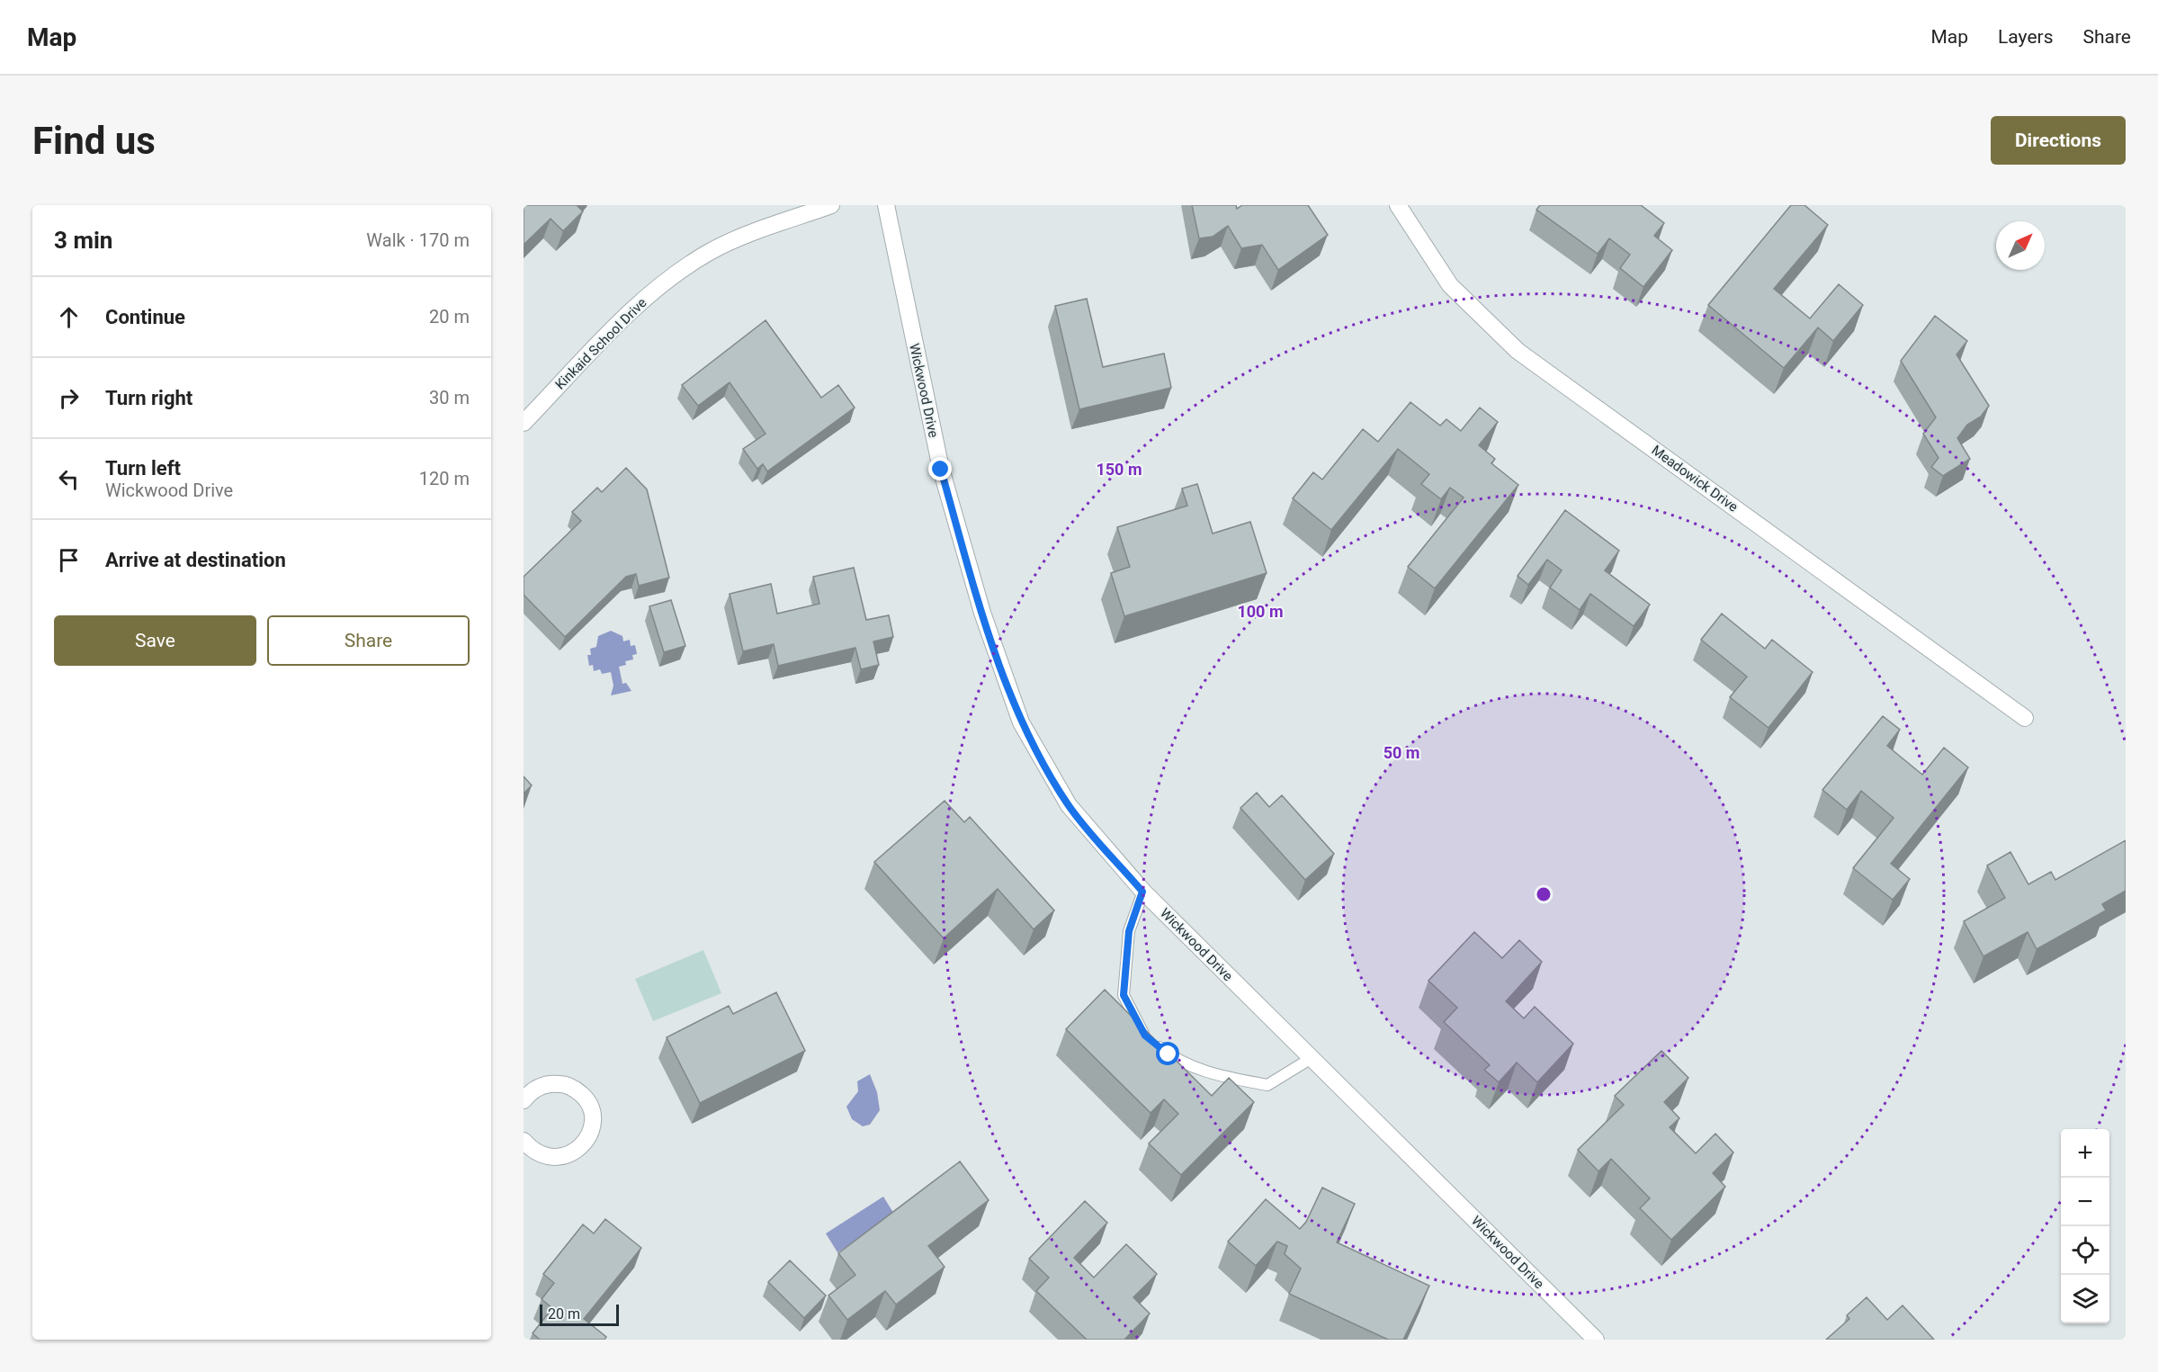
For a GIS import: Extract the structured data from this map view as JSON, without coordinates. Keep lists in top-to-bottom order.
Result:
{
  "streets": {
    "street": ["Kinkaid School Drive", "Wickwood Drive", "Meadowick Drive"]
  },
  "scale_bar": "20 m",
  "north": "top right",
  "page": {
    "header": "Map",
    "nav": ["Map", "Layers", "Share"],
    "buttons": [
      "Directions",
      ["Save", "Share"]
    ],
    "title": "Find us",
    "heading": ["3 min", "Walk · 170 m"],
    "list": [
      ["Continue", "20 m"],
      ["Turn right", "30 m"],
      ["Turn left", "Wickwood Drive", "120 m"],
      "Arrive at destination"
    ],
    "map_buttons": ["+", "−"],
    "scale": "20 m"
  },
  "rings": ["150 m", "100 m", "50 m"]
}
